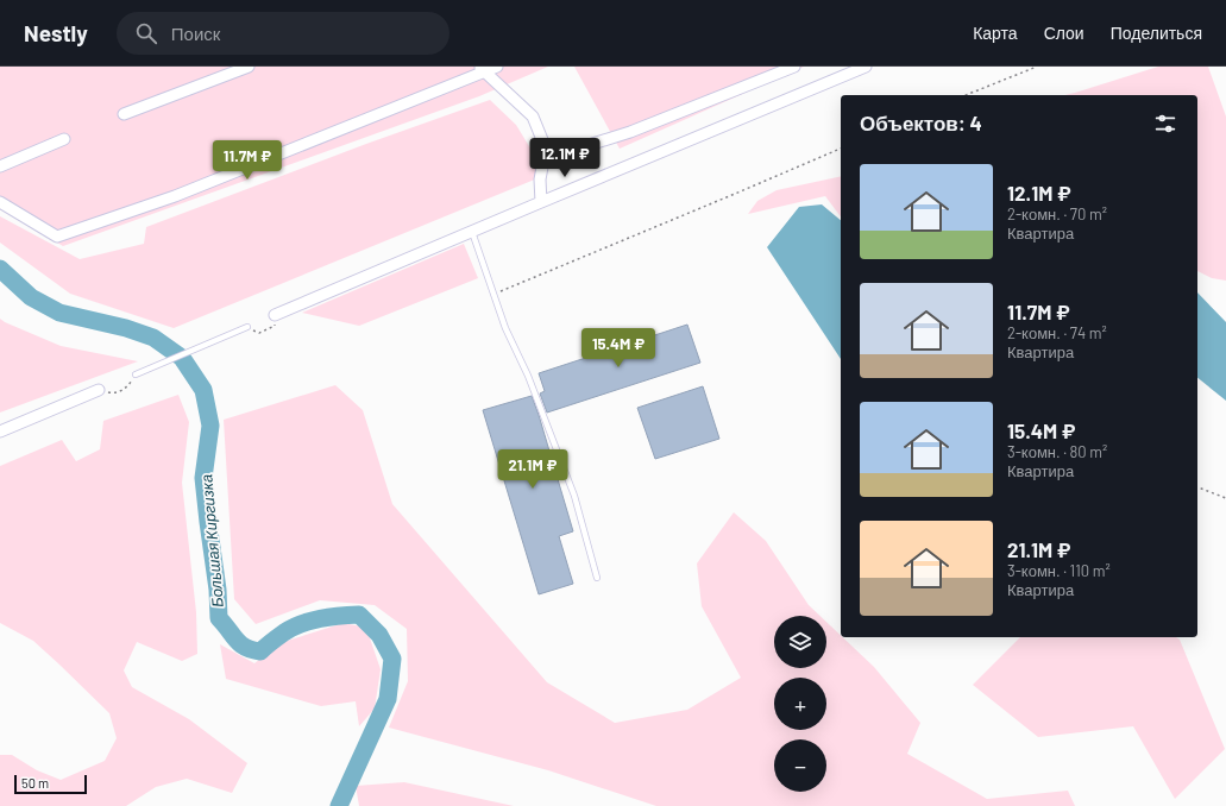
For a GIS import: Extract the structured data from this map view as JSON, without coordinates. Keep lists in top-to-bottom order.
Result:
{
  "water": ["Большая Киргизка"],
  "scale_bar": "50 m",
  "page": {
    "header": "Nestly",
    "search": "Поиск",
    "nav": ["Карта", "Слои", "Поделиться"],
    "heading": "Объектов: 4",
    "price": [
      "12.1M ₽",
      "11.7M ₽",
      "15.4M ₽",
      "21.1M ₽"
    ],
    "list": [
      {
        "name": "12.1M ₽",
        "note": "2-комн. · 70 m² · Квартира"
      },
      {
        "name": "11.7M ₽",
        "note": "2-комн. · 74 m² · Квартира"
      },
      {
        "name": "15.4M ₽",
        "note": "3-комн. · 80 m² · Квартира"
      },
      {
        "name": "21.1M ₽",
        "note": "3-комн. · 110 m² · Квартира"
      }
    ],
    "map_buttons": ["+", "−"],
    "scale": "50 m"
  }
}
